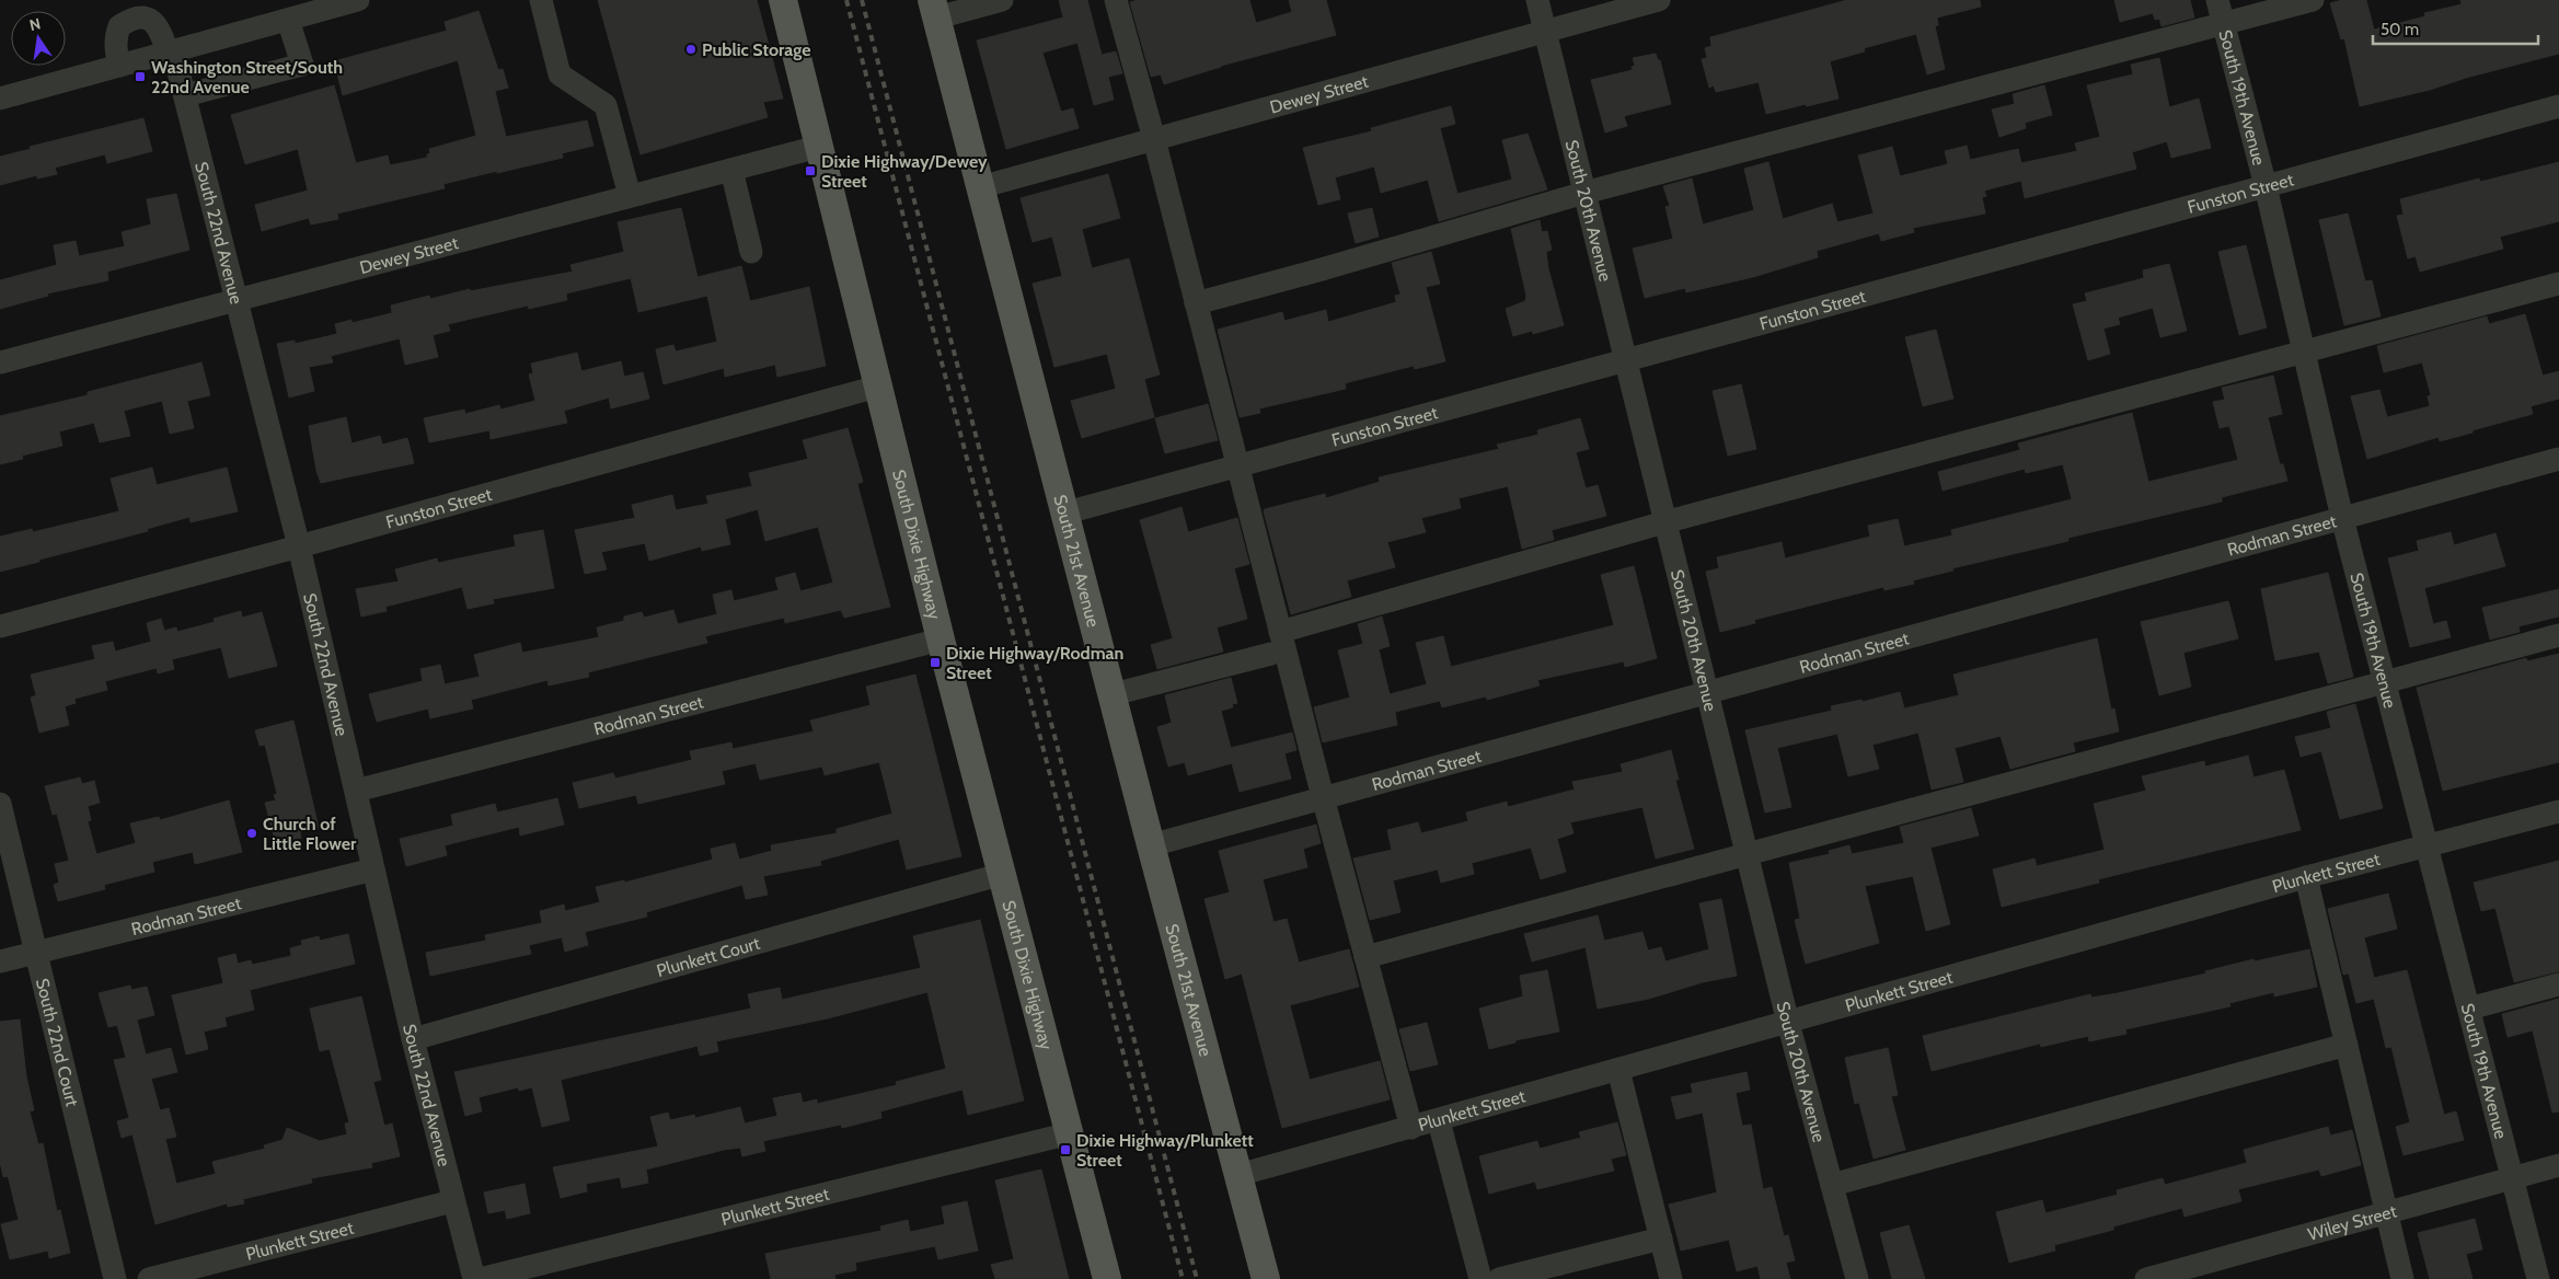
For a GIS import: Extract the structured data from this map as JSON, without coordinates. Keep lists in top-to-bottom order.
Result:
{
  "streets": {
    "main road": ["South Dixie Highway", "South 21st Avenue"],
    "street": [
      "Dewey Street",
      "South 19th Avenue",
      "Funston Street",
      "South 20th Avenue",
      "South 22nd Avenue",
      "Rodman Street",
      "Plunkett Street",
      "Plunkett Court",
      "South 22nd Court",
      "Wiley Street"
    ]
  },
  "crossings": [
    ["Dewey Street", "South 20th Avenue"],
    ["Dewey Street", "South 22nd Avenue"],
    ["Dewey Street", "South Dixie Highway"],
    ["Dewey Street", "South 21st Avenue"],
    ["South 19th Avenue", "Funston Street"],
    ["South 19th Avenue", "Rodman Street"],
    ["South 19th Avenue", "Plunkett Street"],
    ["South 19th Avenue", "Wiley Street"],
    ["Funston Street", "South 20th Avenue"],
    ["Funston Street", "South 22nd Avenue"],
    ["Funston Street", "South Dixie Highway"],
    ["Funston Street", "South 21st Avenue"],
    ["South 20th Avenue", "Rodman Street"],
    ["South 20th Avenue", "Plunkett Street"],
    ["South 22nd Avenue", "Rodman Street"],
    ["South 22nd Avenue", "Plunkett Street"],
    ["South 22nd Avenue", "Plunkett Court"],
    ["Rodman Street", "South Dixie Highway"],
    ["Rodman Street", "South 21st Avenue"],
    ["Rodman Street", "South 22nd Court"],
    ["South Dixie Highway", "Plunkett Street"],
    ["South Dixie Highway", "Plunkett Court"],
    ["South 21st Avenue", "Plunkett Street"]
  ],
  "places": {
    "other": ["Public Storage", "Church of Little Flower"],
    "transit": [
      "Washington Street/South 22nd Avenue",
      "Dixie Highway/Dewey Street",
      "Dixie Highway/Rodman Street",
      "Dixie Highway/Plunkett Street"
    ]
  },
  "scale_bar": "50 m",
  "north": "top"
}
